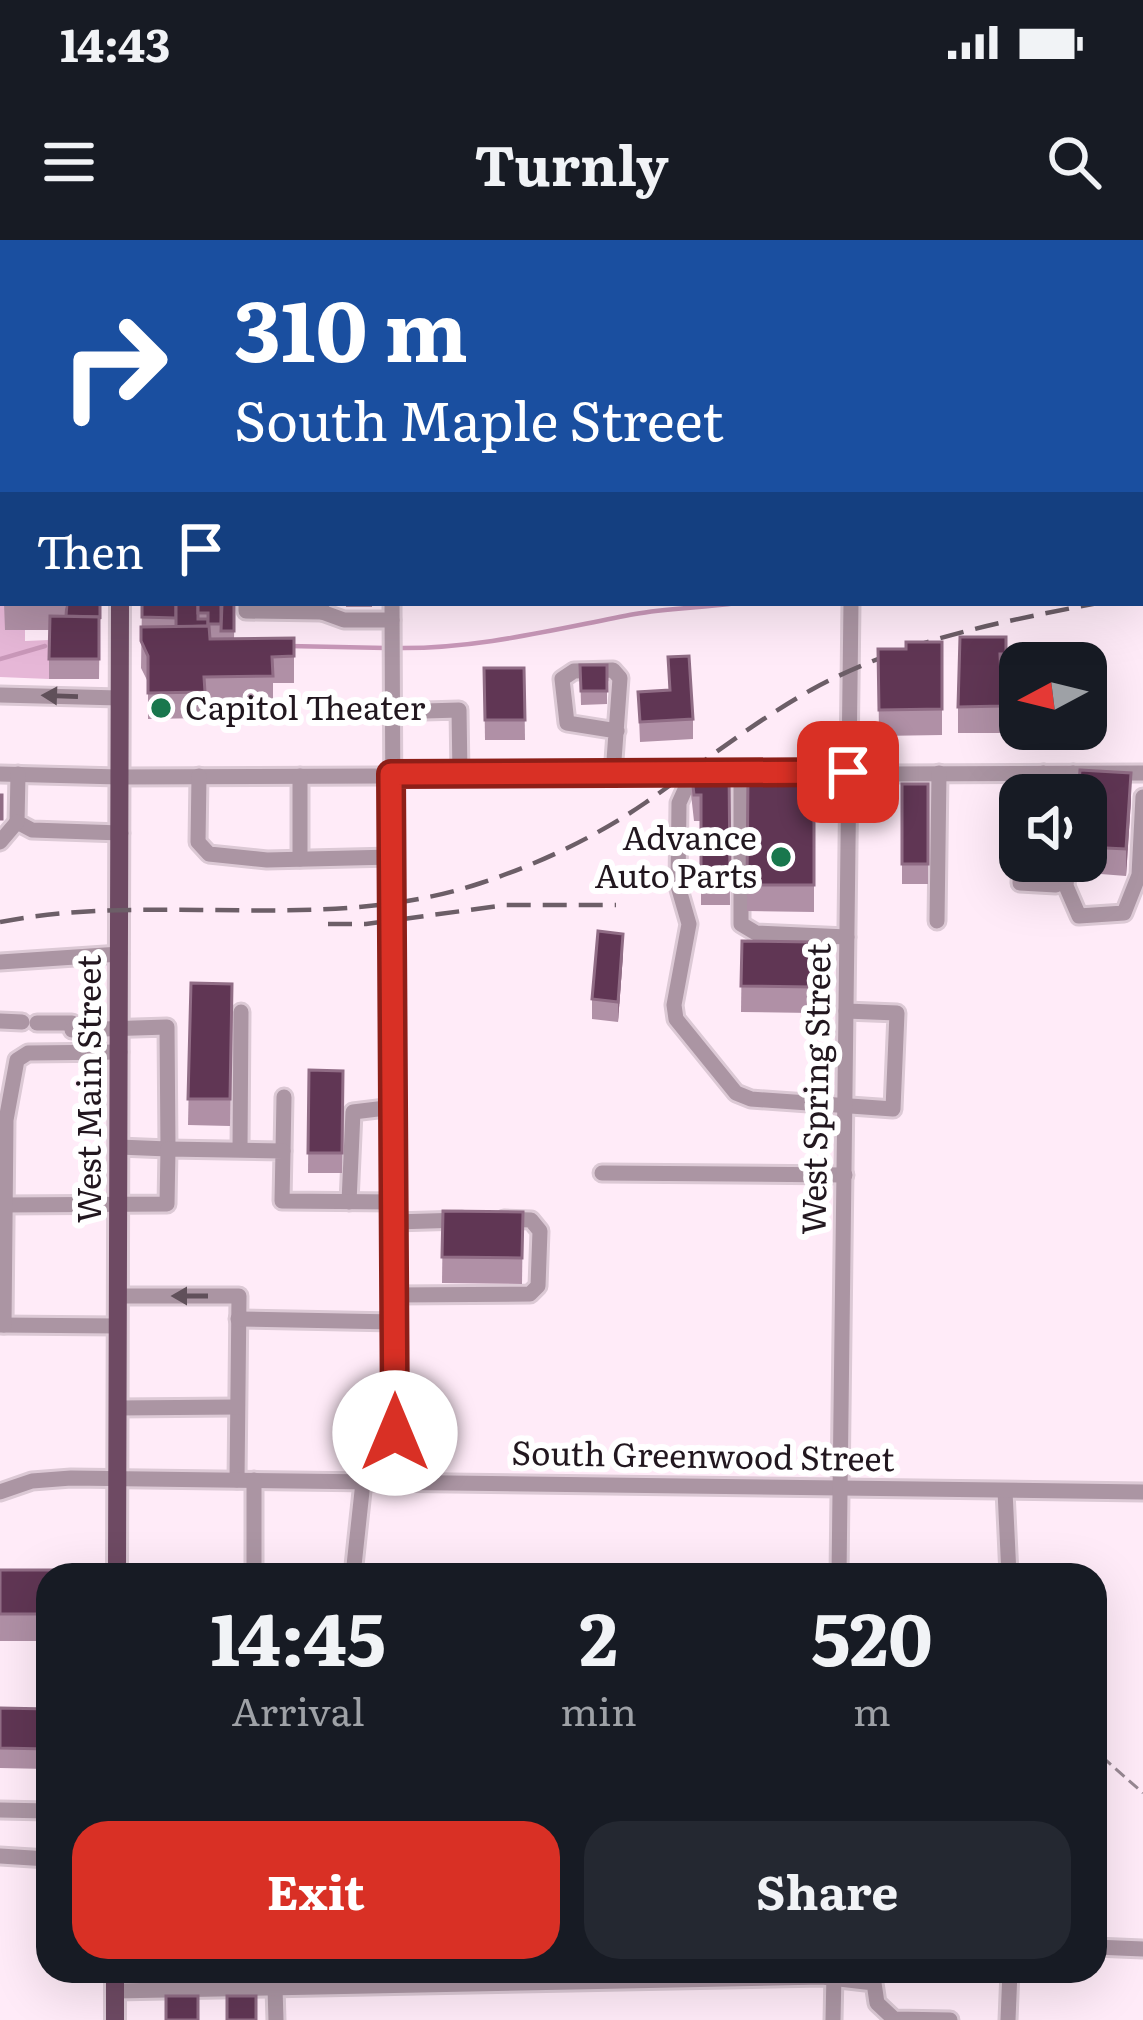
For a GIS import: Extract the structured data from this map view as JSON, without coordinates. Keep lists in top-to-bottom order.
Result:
{
  "streets": {
    "main road": ["West Main Street"],
    "street": ["West Spring Street", "South Greenwood Street"]
  },
  "crossings": [
    ["West Main Street", "South Greenwood Street"],
    ["West Spring Street", "South Greenwood Street"]
  ],
  "places": ["Capitol Theater", "Advance Auto Parts"],
  "north": "left",
  "page": {
    "status": "14:43",
    "header": "Turnly",
    "turn": ["310 m", "South Maple Street"],
    "then": "Then",
    "eta": [
      "14:45",
      "Arrival",
      "2",
      "min",
      "520",
      "m"
    ],
    "buttons": ["Exit", "Share"]
  }
}
